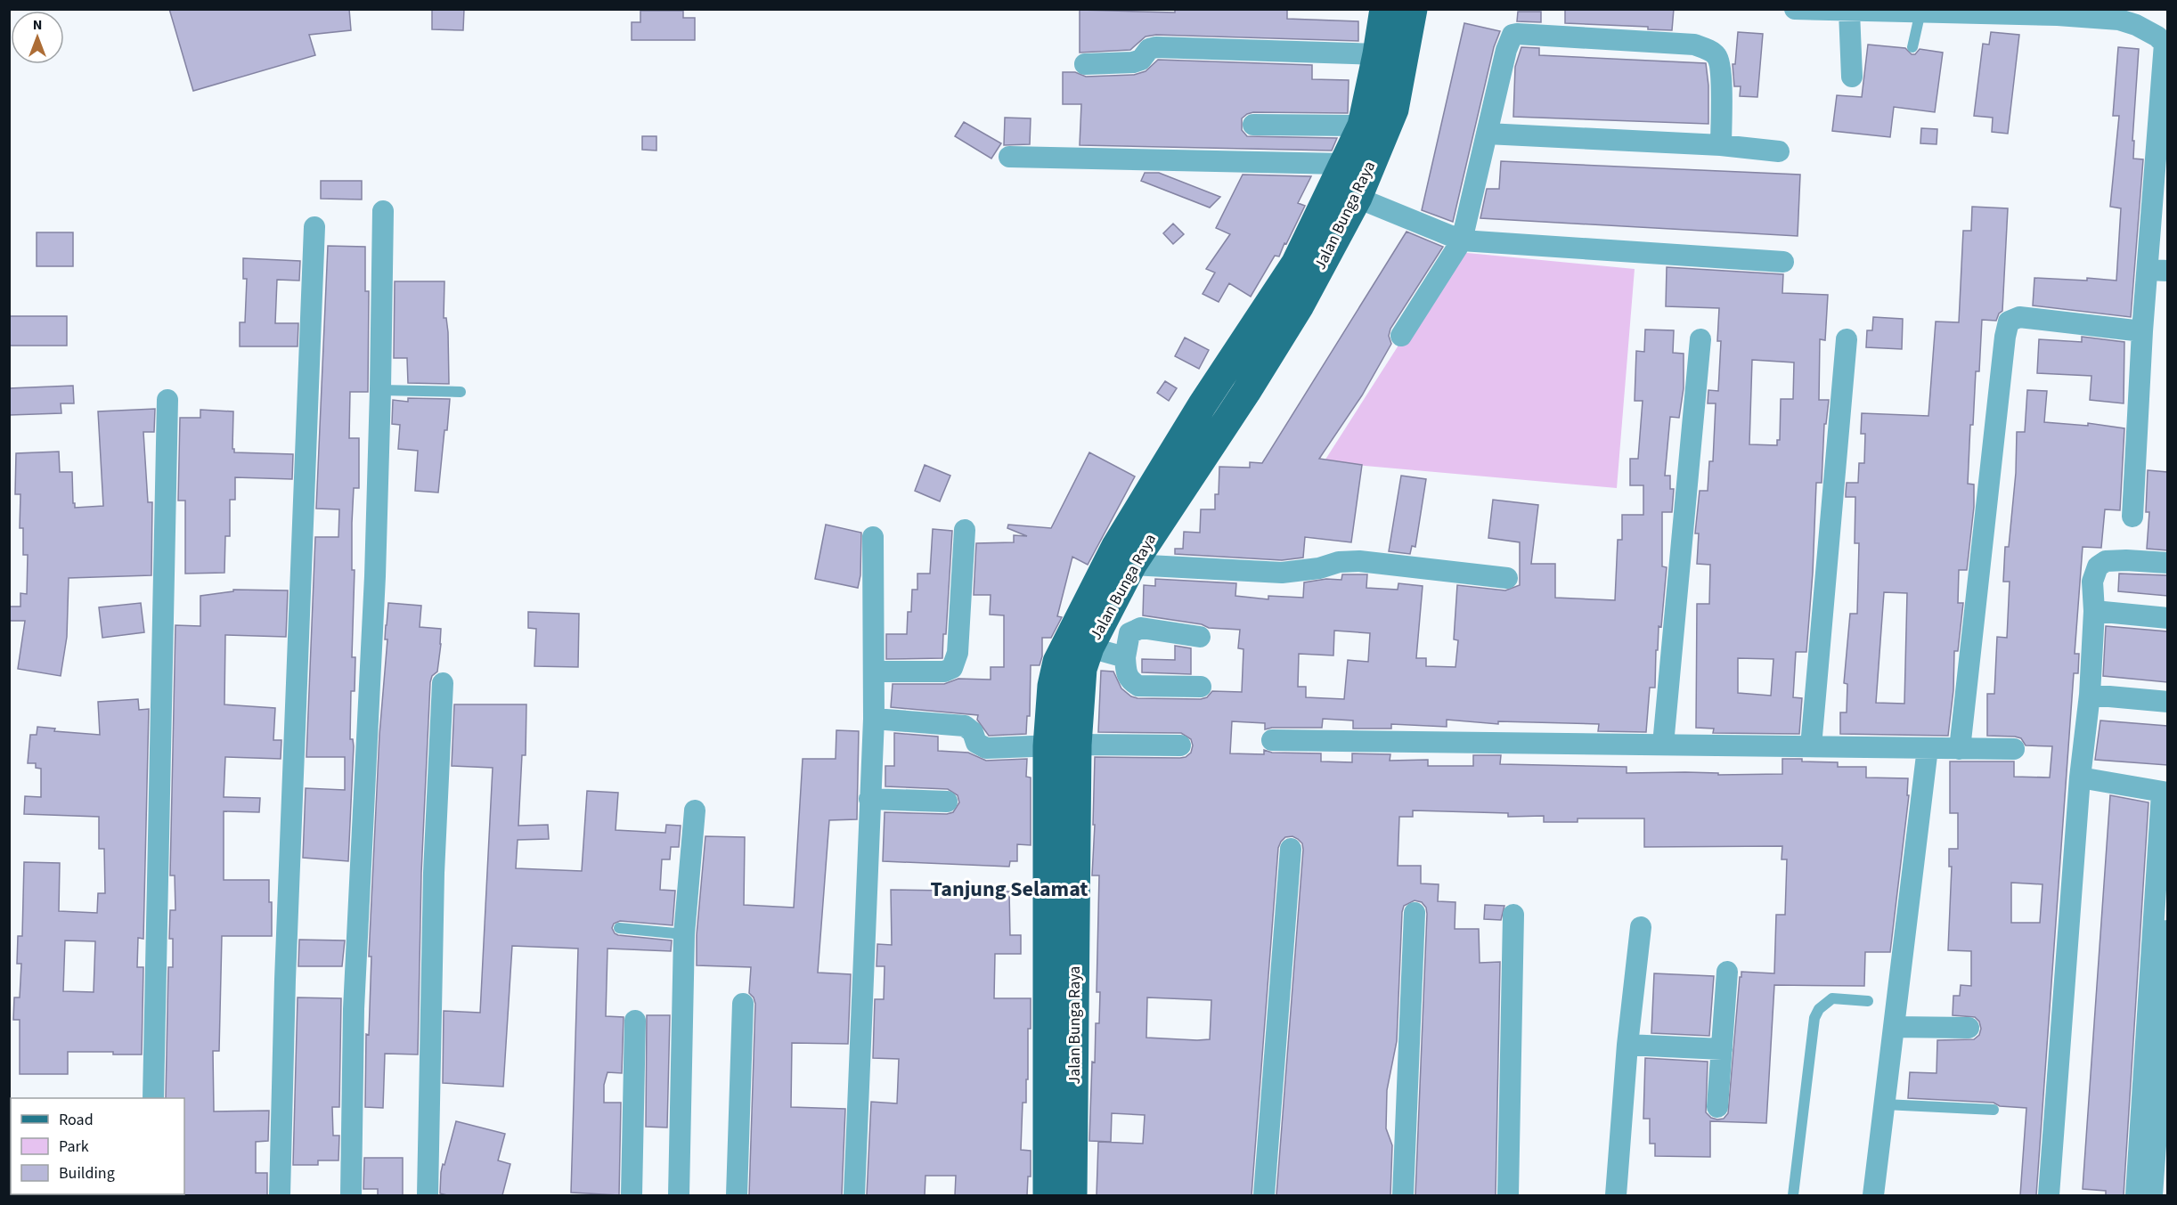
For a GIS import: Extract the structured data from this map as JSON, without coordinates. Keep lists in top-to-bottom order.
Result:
{
  "streets": {
    "main road": ["Jalan Bunga Raya"]
  },
  "districts": ["Tanjung Selamat"],
  "legend": ["Road", "Park", "Building"],
  "north": "top"
}
